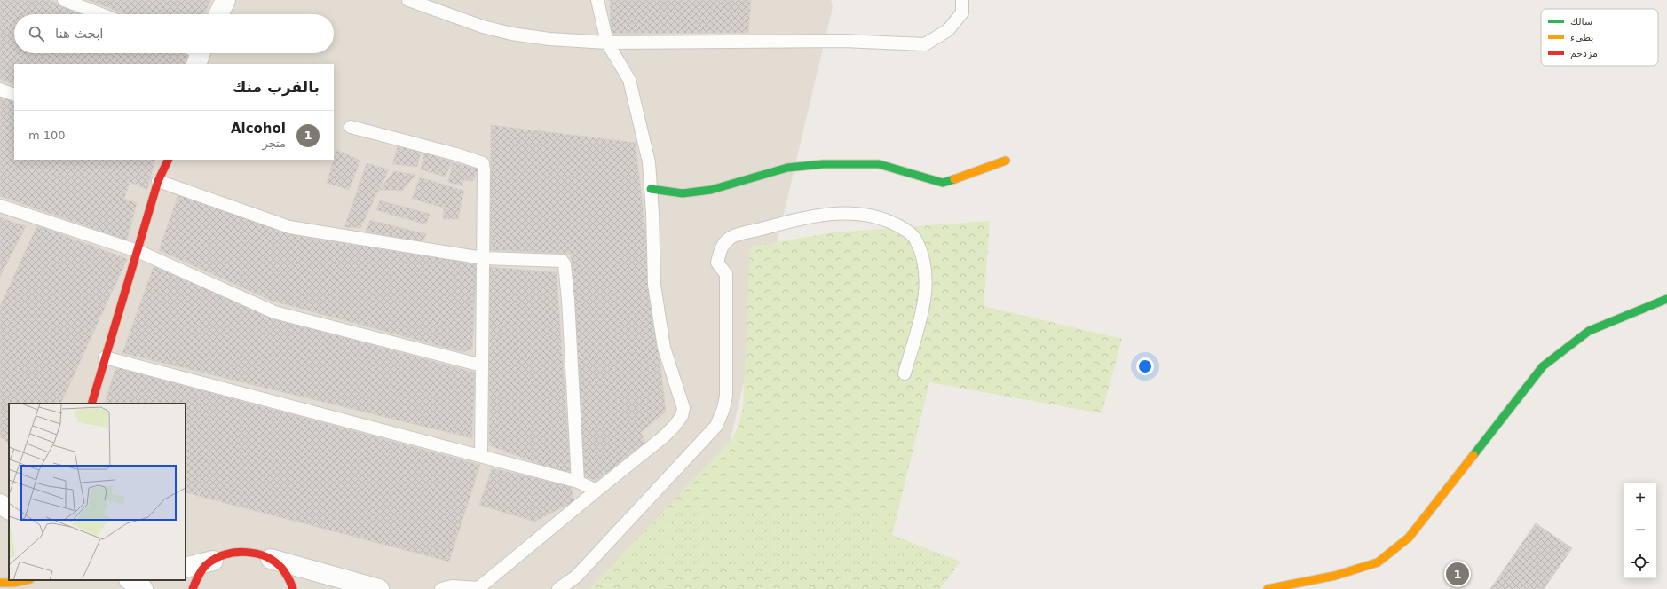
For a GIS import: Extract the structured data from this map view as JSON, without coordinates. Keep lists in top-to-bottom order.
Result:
{
  "legend": ["سالك", "بطيء", "مزدحم"],
  "page": {
    "search": "ابحث هنا",
    "heading": "بالقرب منك",
    "list": [
      {
        "mark": "1",
        "name": "Alcohol",
        "note": "متجر",
        "value": "100 m"
      }
    ],
    "map_buttons": ["+", "−"],
    "pins": "1"
  }
}
